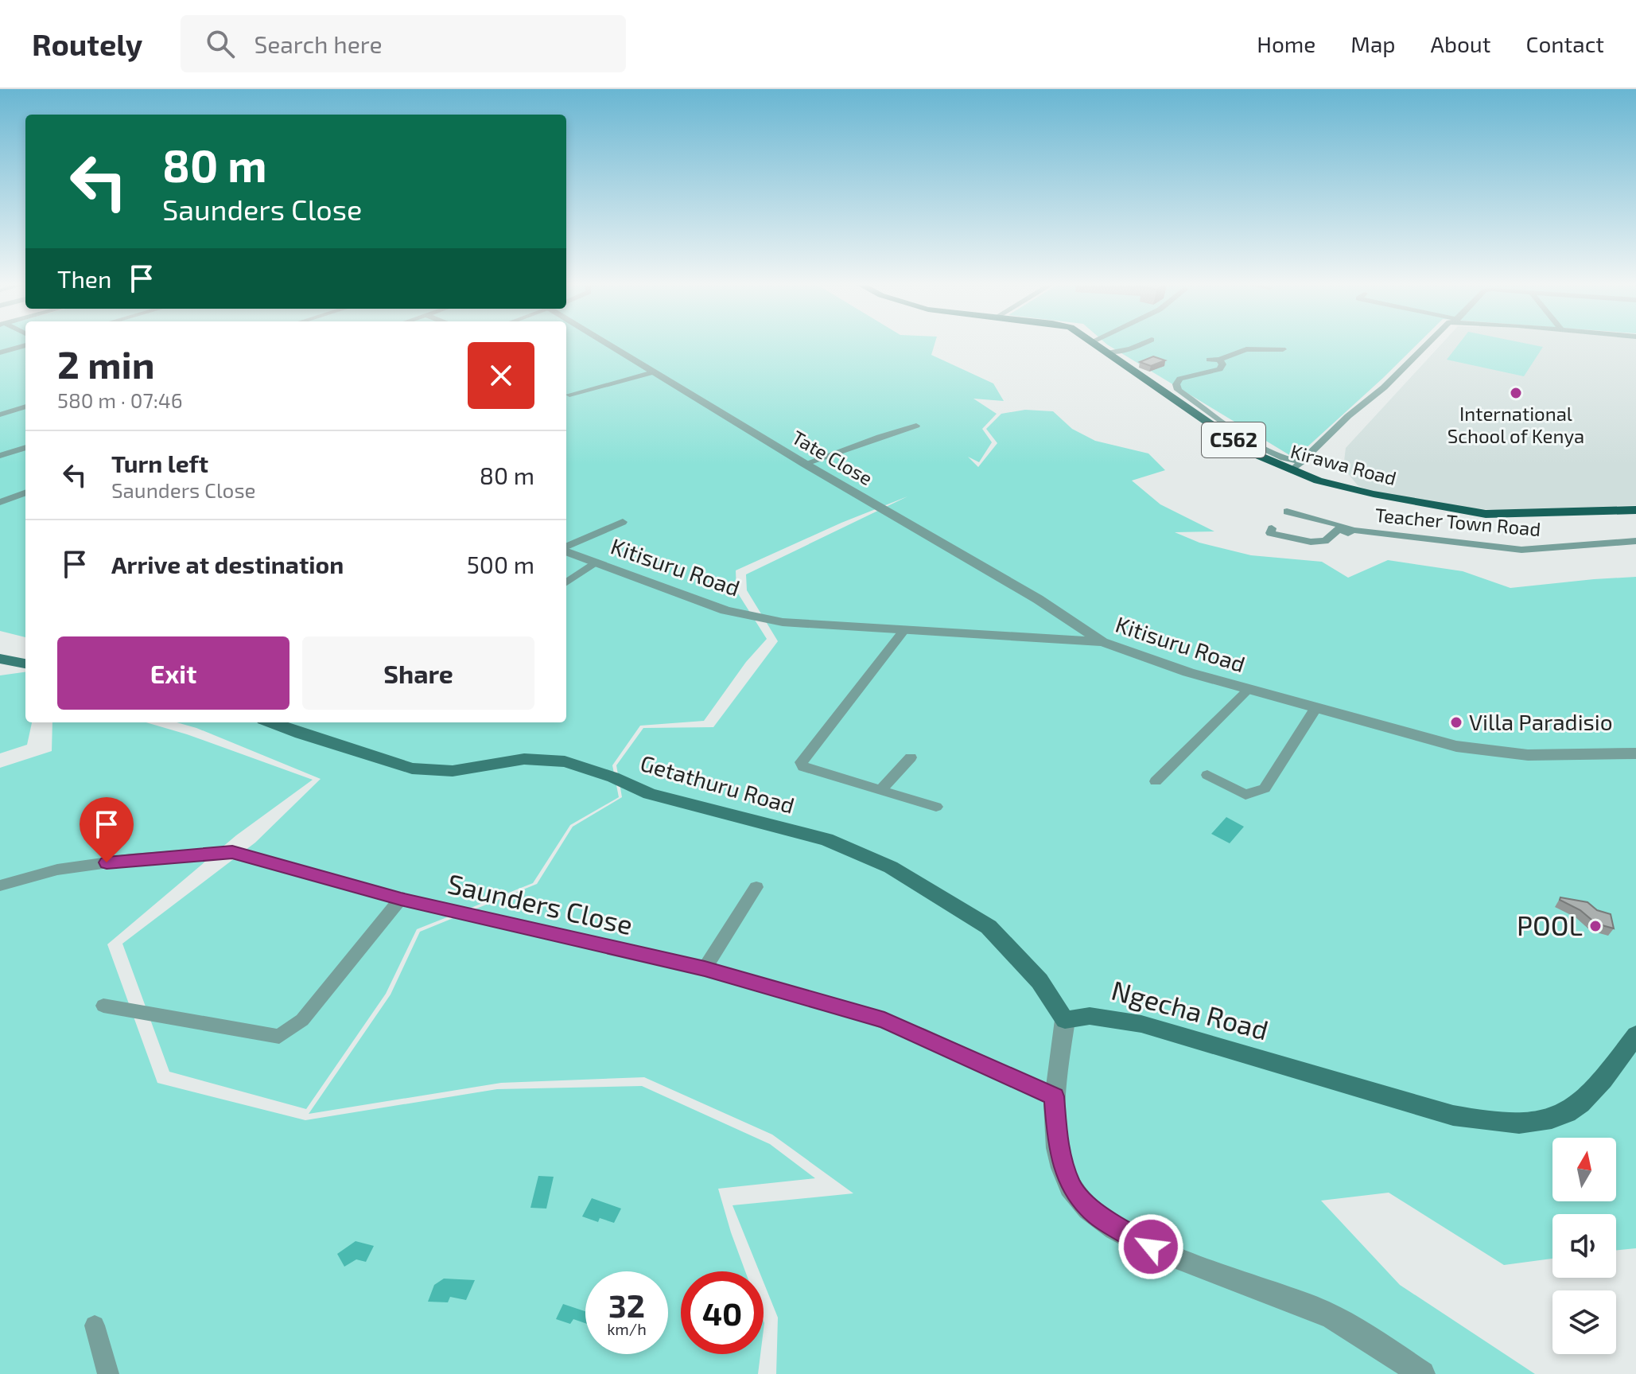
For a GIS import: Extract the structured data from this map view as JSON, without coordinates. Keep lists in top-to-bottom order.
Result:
{
  "streets": {
    "main road": [
      "C562",
      "Kirawa Road",
      "Getathuru Road",
      "Ngecha Road"
    ],
    "street": [
      "Tate Close",
      "Teacher Town Road",
      "Kitisuru Road",
      "Saunders Close"
    ]
  },
  "crossings": [
    ["Tate Close", "Kitisuru Road"],
    ["Getathuru Road", "Ngecha Road"]
  ],
  "places": ["International School of Kenya", "Villa Paradisio", "POOL"],
  "north": "top",
  "page": {
    "header": "Routely",
    "search": "Search here",
    "nav": [
      "Home",
      "Map",
      "About",
      "Contact"
    ],
    "turn": ["80 m", "Saunders Close"],
    "then": "Then",
    "heading": ["2 min", "580 m · 07:46"],
    "list": [
      {
        "name": "Turn left",
        "note": "Saunders Close",
        "value": "80 m"
      },
      {
        "name": "Arrive at destination",
        "value": "500 m"
      }
    ],
    "buttons": ["Exit", "Share"],
    "speed": "32 km/h",
    "limit": "40"
  }
}
